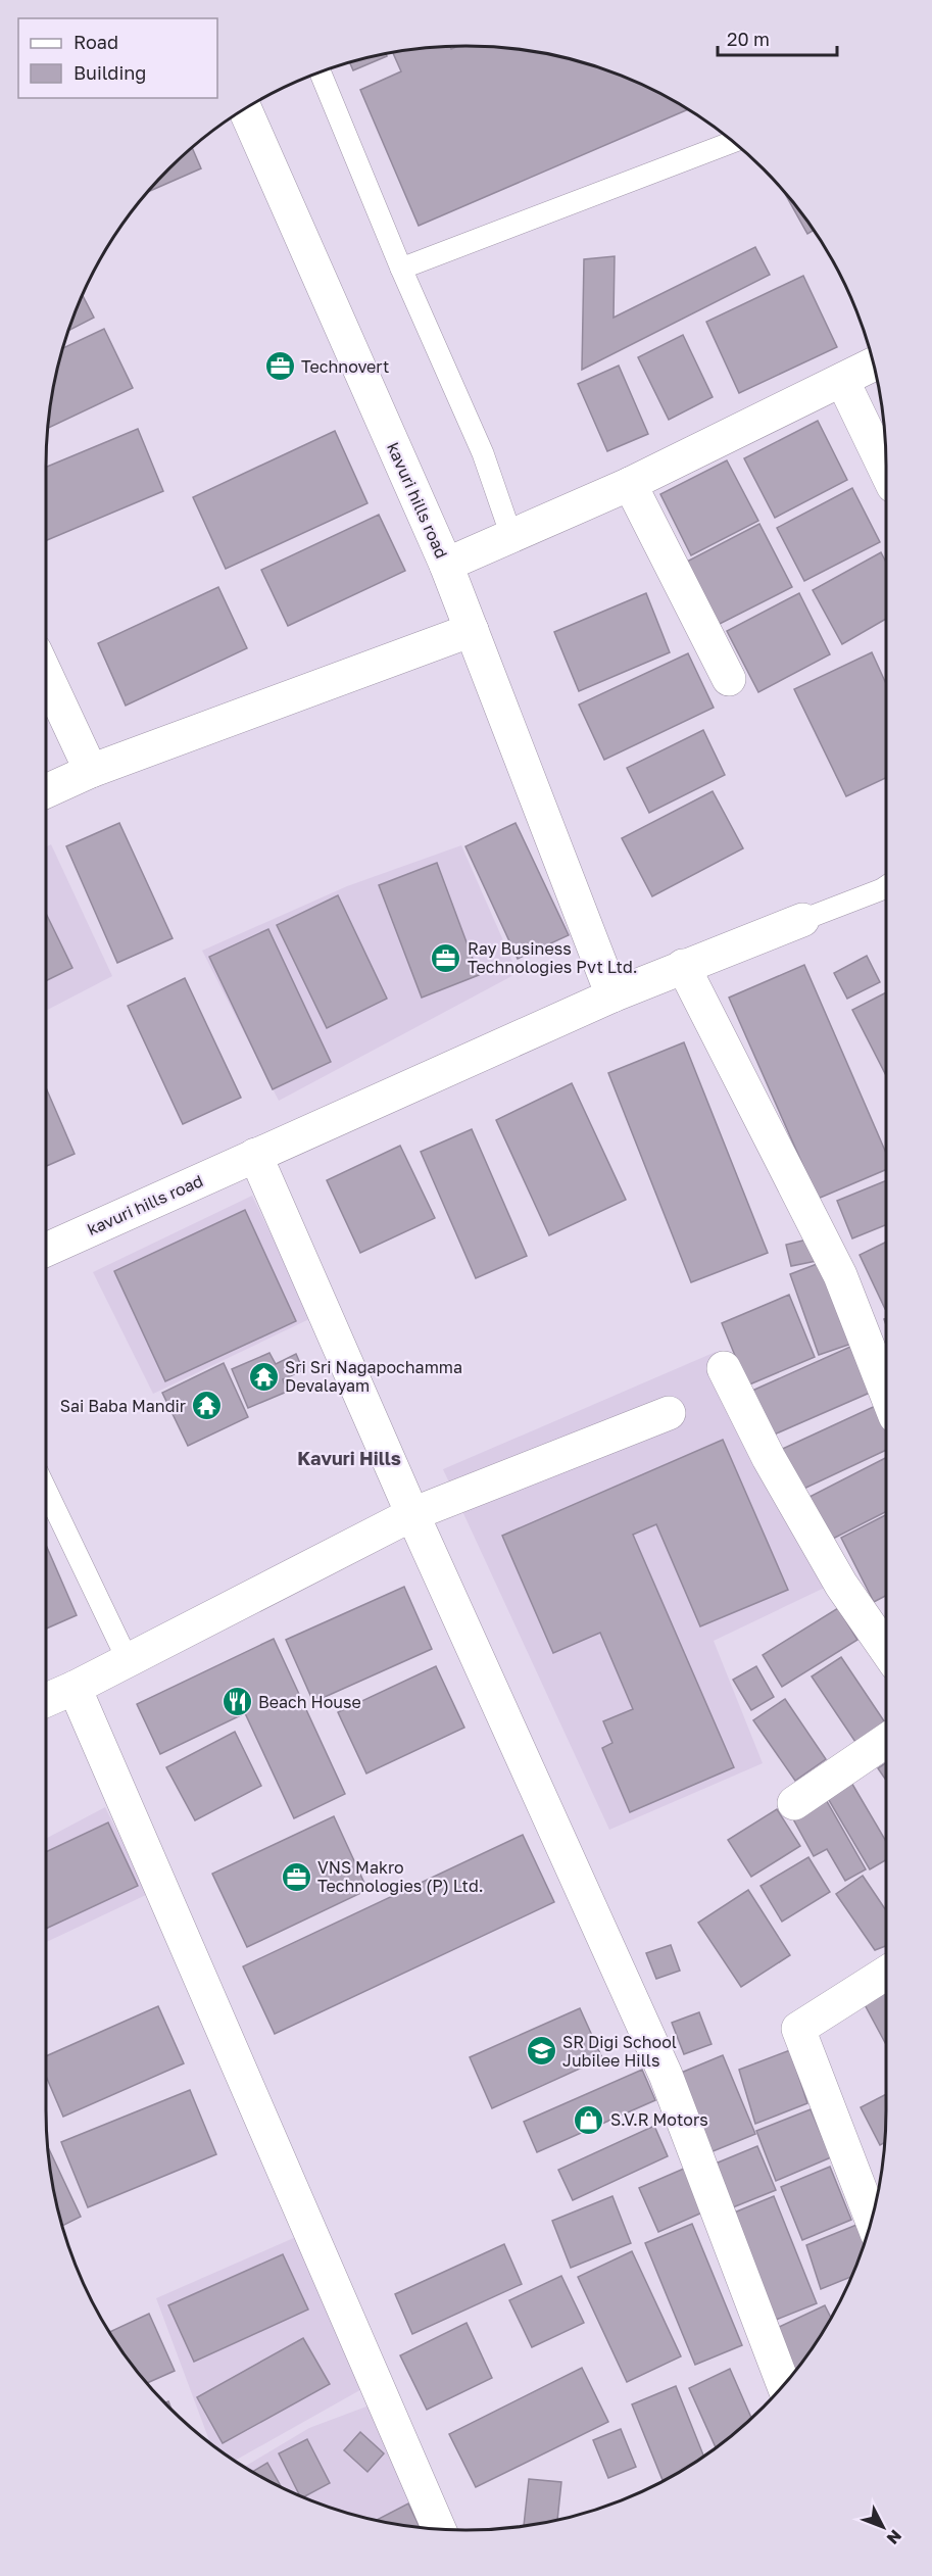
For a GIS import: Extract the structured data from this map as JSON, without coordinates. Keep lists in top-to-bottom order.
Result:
{
  "streets": {
    "street": ["kavuri hills road"]
  },
  "districts": ["Kavuri Hills"],
  "places": {
    "office": ["Technovert", "Ray Business Technologies Pvt Ltd.", "VNS Makro Technologies (P) Ltd."],
    "temple": ["Sri Sri Nagapochamma Devalayam", "Sai Baba Mandir"],
    "restaurant": ["Beach House"],
    "school or university": ["SR Digi School Jubilee Hills"],
    "shop": ["S.V.R Motors"]
  },
  "legend": ["Road", "Building"],
  "scale_bar": "20 m",
  "north": "bottom right"
}
